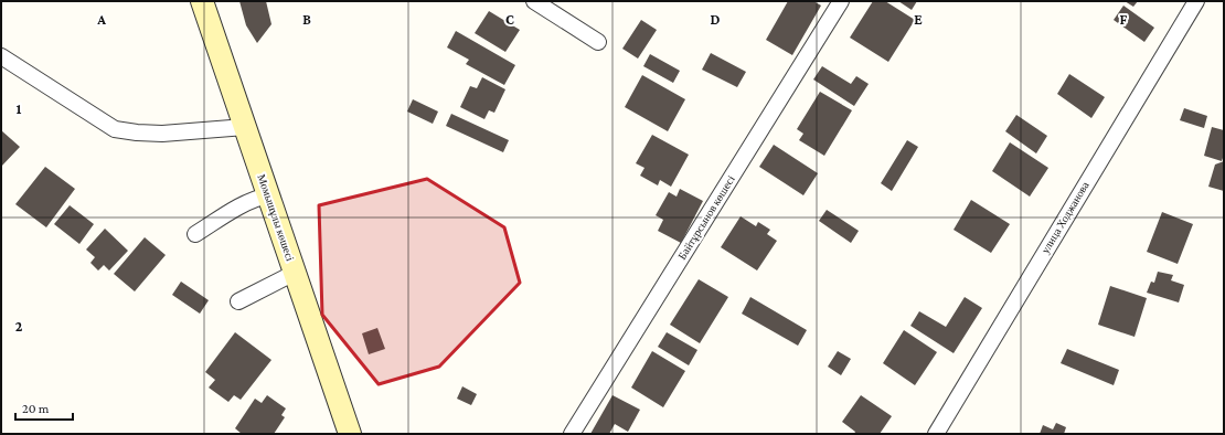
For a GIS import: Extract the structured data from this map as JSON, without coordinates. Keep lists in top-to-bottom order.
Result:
{
  "streets": {
    "main road": ["Момышұлы көшесі"],
    "street": ["Байтұрсынов көшесі", "улица Ходжанова"]
  },
  "scale_bar": "20 m",
  "grid": {
    "columns": [
      "A",
      "B",
      "C",
      "D",
      "E",
      "F"
    ],
    "rows": ["1", "2"]
  }
}
